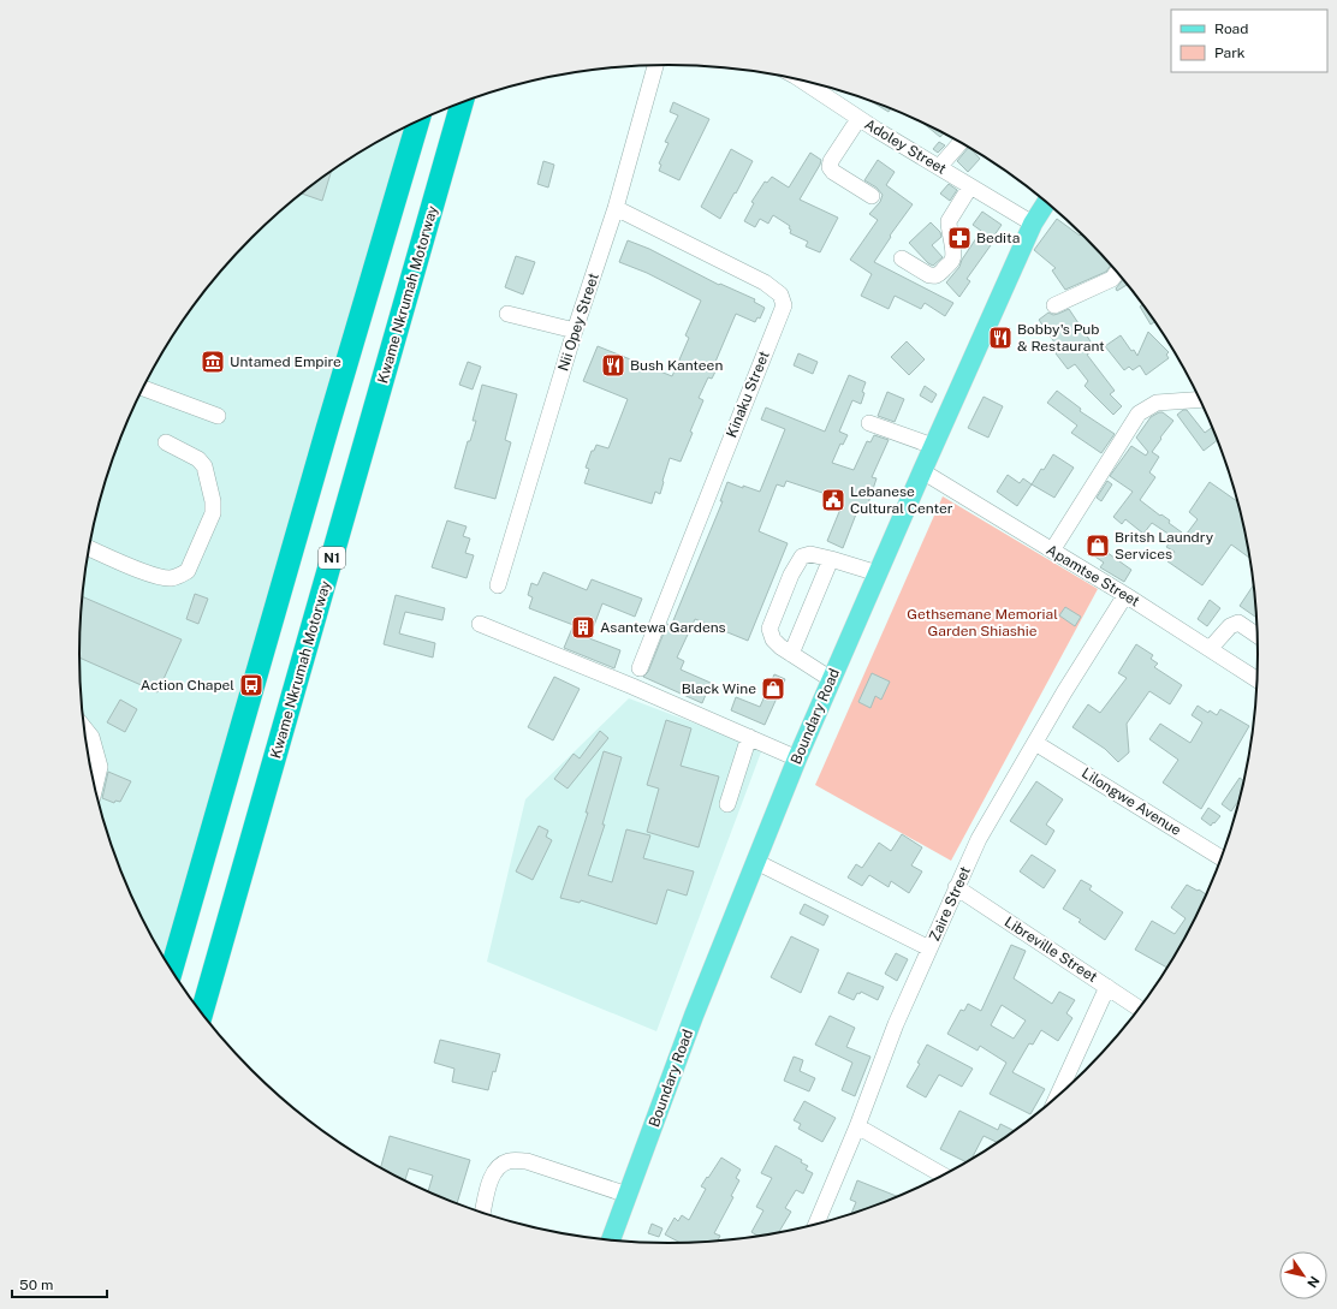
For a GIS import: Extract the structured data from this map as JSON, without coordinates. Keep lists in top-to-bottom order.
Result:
{
  "streets": {
    "highway": ["Kwame Nkrumah Motorway", "N1"],
    "main road": ["Boundary Road"],
    "street": [
      "Adoley Street",
      "Nii Opey Street",
      "Kinaku Street",
      "Apamtse Street",
      "Lilongwe Avenue",
      "Zaire Street",
      "Libreville Street"
    ]
  },
  "crossings": [
    ["Adoley Street", "Boundary Road"],
    ["Nii Opey Street", "Kinaku Street"],
    ["Apamtse Street", "Boundary Road"],
    ["Apamtse Street", "Zaire Street"],
    ["Lilongwe Avenue", "Zaire Street"],
    ["Zaire Street", "Libreville Street"]
  ],
  "parks": ["Gethsemane Memorial Garden Shiashie"],
  "places": {
    "pharmacy": ["Bedita"],
    "restaurant": ["Bobby's Pub & Restaurant", "Bush Kanteen"],
    "museum": ["Untamed Empire"],
    "public building": ["Lebanese Cultural Center"],
    "shop": ["Britsh Laundry Services", "Black Wine"],
    "building": ["Asantewa Gardens"],
    "bus stop": ["Action Chapel"]
  },
  "legend": ["Road", "Park"],
  "scale_bar": "50 m",
  "north": "bottom right"
}
